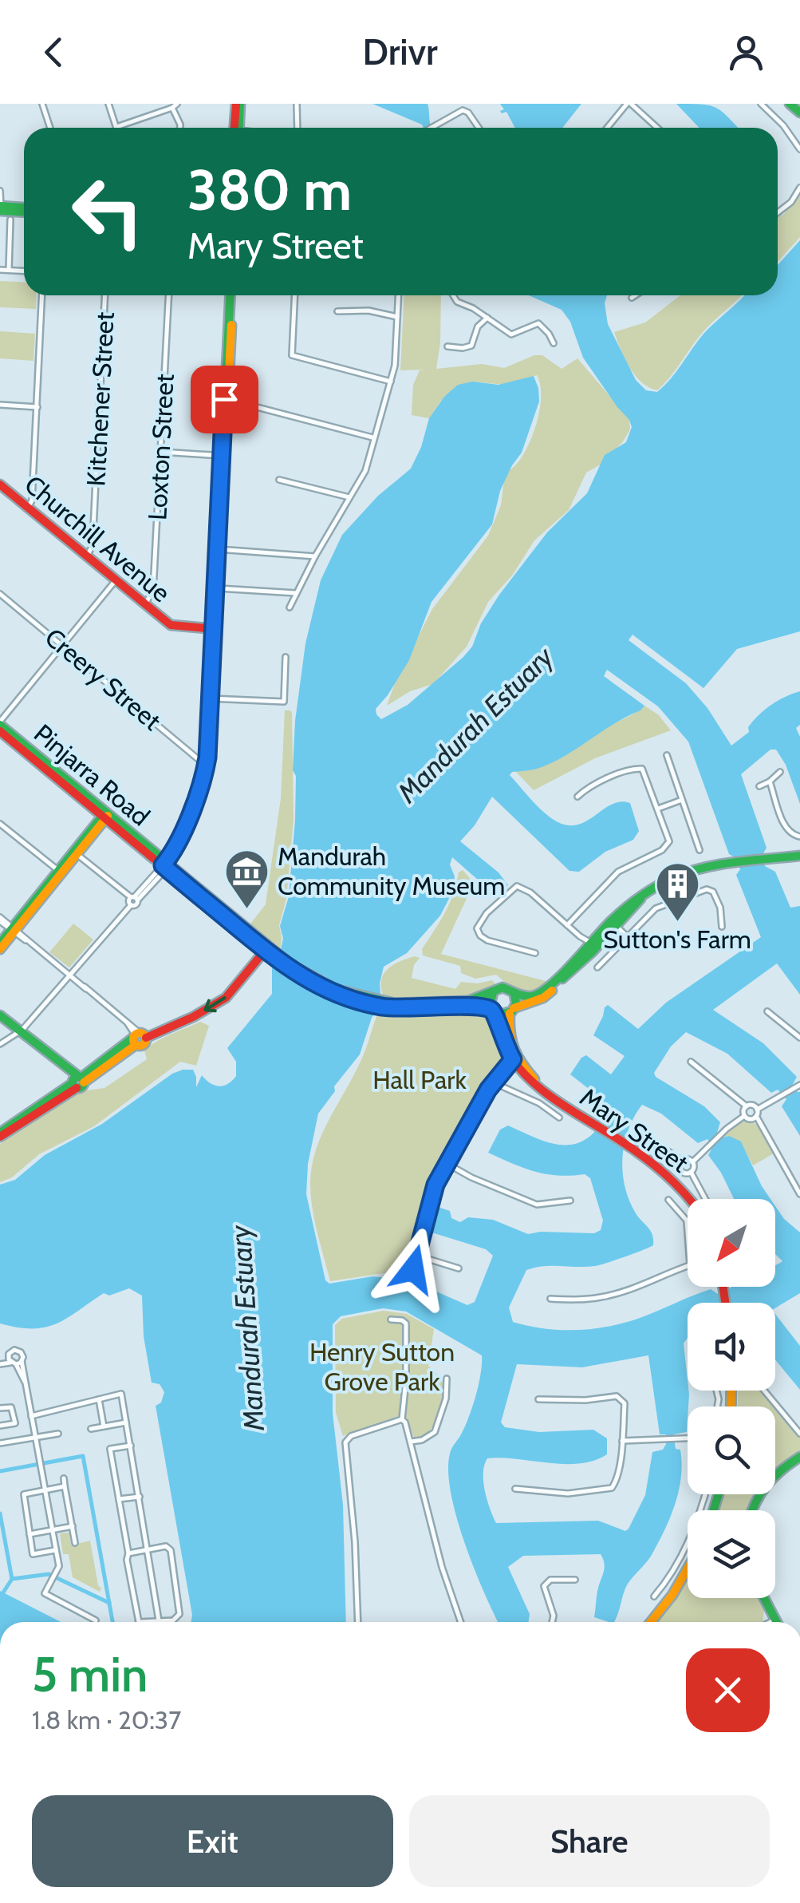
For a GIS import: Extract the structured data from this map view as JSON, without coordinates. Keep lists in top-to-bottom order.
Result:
{
  "streets": {
    "main road": ["Churchill Avenue", "Pinjarra Road", "Mary Street"],
    "street": ["Kitchener Street", "Loxton Street", "Creery Street"]
  },
  "crossings": [
    ["Kitchener Street", "Churchill Avenue"],
    ["Loxton Street", "Churchill Avenue"],
    ["Pinjarra Road", "Mary Street"]
  ],
  "water": ["Mandurah Estuary"],
  "parks": ["Hall Park", "Henry Sutton Grove Park"],
  "places": {
    "museum": ["Mandurah Community Museum"],
    "building": ["Sutton's Farm"]
  },
  "north": "bottom left",
  "page": {
    "header": "Drivr",
    "turn": ["380 m", "Mary Street"],
    "heading": ["5 min", "1.8 km · 20:37"],
    "buttons": ["Exit", "Share"]
  }
}
